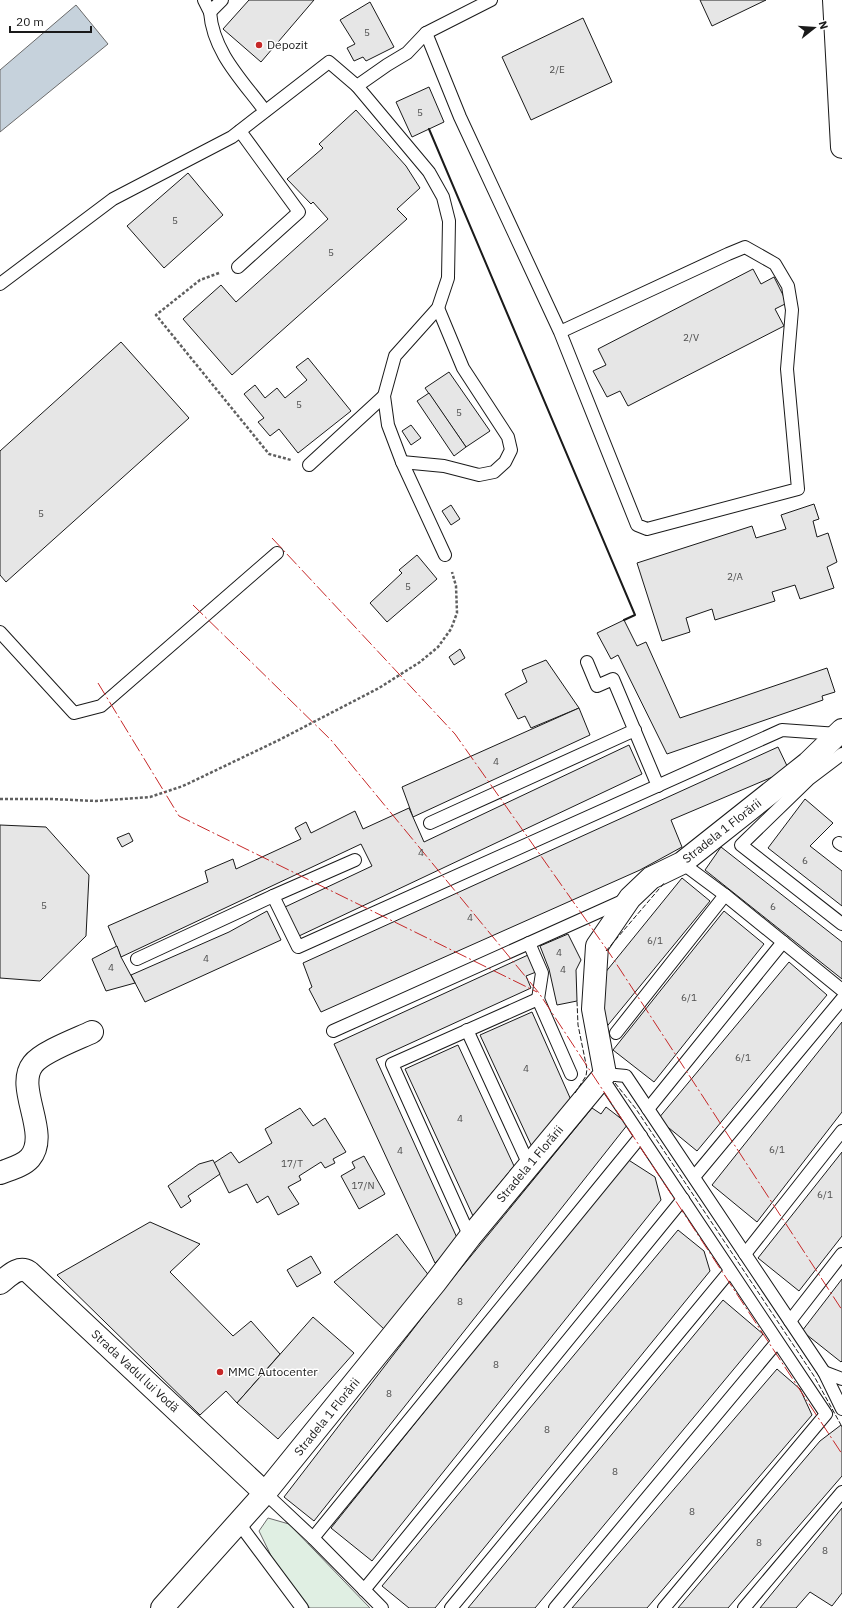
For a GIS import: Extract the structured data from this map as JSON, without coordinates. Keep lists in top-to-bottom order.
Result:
{
  "streets": {
    "street": ["Stradela 1 Florării", "Strada Vadul lui Vodă"]
  },
  "crossings": [
    ["Stradela 1 Florării", "Strada Vadul lui Vodă"]
  ],
  "places": ["Depozit", "MMC Autocenter"],
  "house_numbers": [
    "5",
    "2/E",
    "5",
    "5",
    "5",
    "2/V",
    "5",
    "5",
    "5",
    "2/A",
    "5",
    "4",
    "4",
    "6",
    "5",
    "6",
    "4",
    "6/1",
    "4",
    "4",
    "4",
    "4",
    "6/1",
    "6/1",
    "4",
    "4",
    "6/1",
    "4",
    "17/T",
    "17/N",
    "6/1",
    "8",
    "8",
    "8",
    "8",
    "8",
    "8",
    "8",
    "8"
  ],
  "scale_bar": "20 m",
  "north": "right"
}
